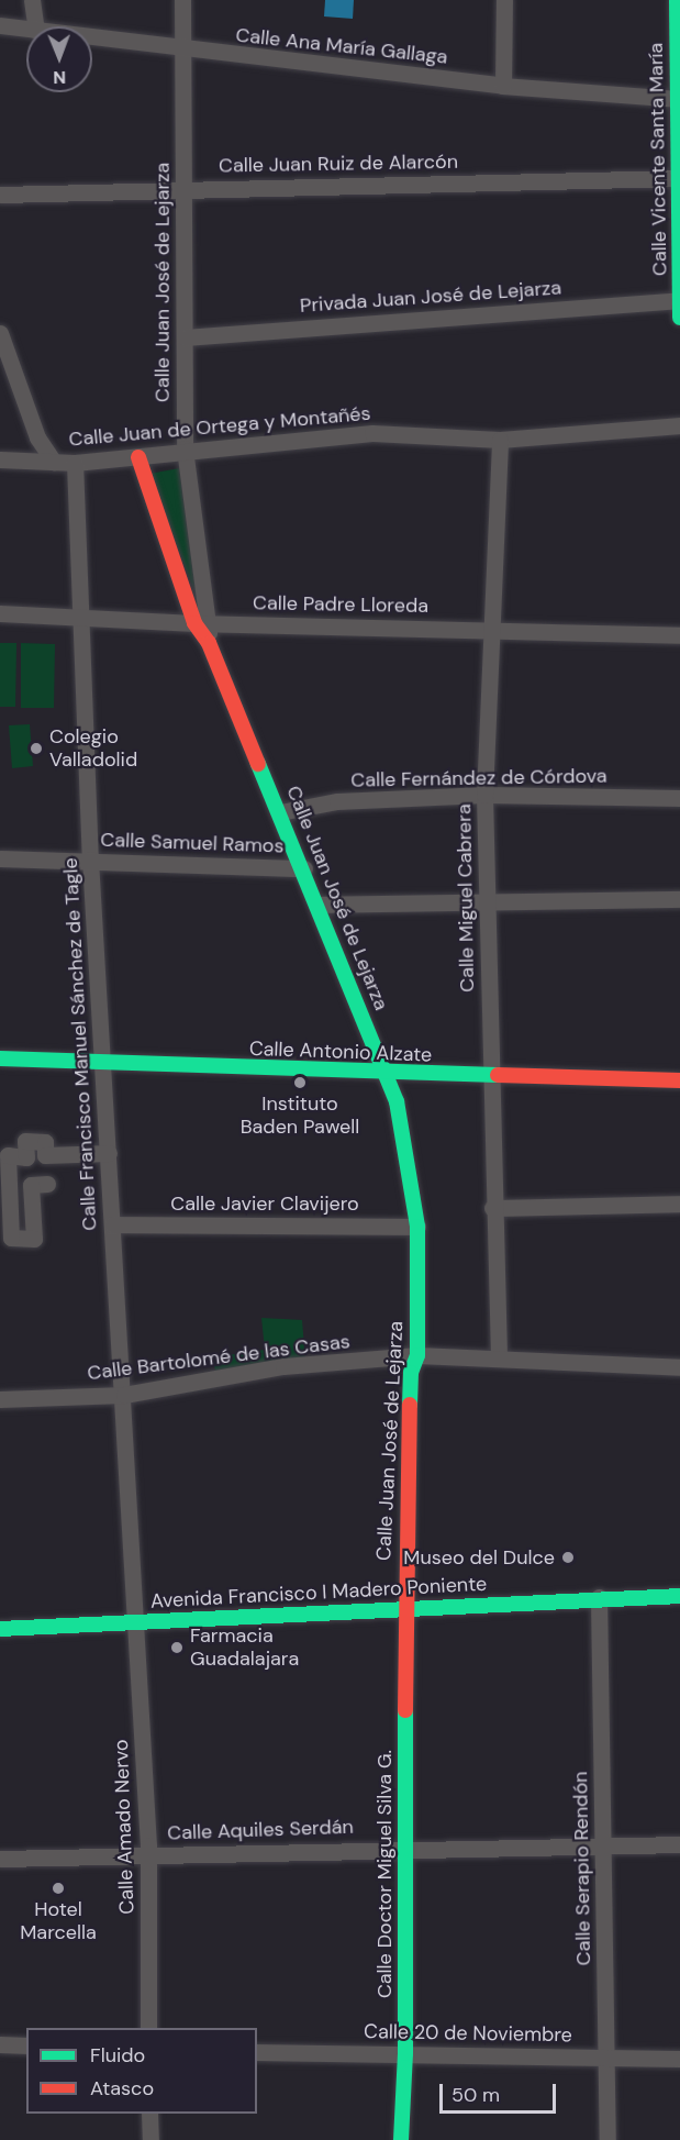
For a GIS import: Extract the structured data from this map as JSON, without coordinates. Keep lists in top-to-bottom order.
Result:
{
  "streets": {
    "street": [
      "Calle Ana María Gallaga",
      "Calle Vicente Santa María",
      "Calle Juan Ruiz de Alarcón",
      "Calle Juan José de Lejarza",
      "Privada Juan José de Lejarza",
      "Calle Juan de Ortega y Montañés",
      "Calle Padre Lloreda",
      "Calle Fernández de Córdova",
      "Calle Samuel Ramos",
      "Calle Miguel Cabrera",
      "Calle Francisco Manuel Sánchez de Tagle",
      "Calle Antonio Alzate",
      "Calle Javier Clavijero",
      "Calle Bartolomé de las Casas",
      "Avenida Francisco I Madero Poniente",
      "Calle Amado Nervo",
      "Calle Aquiles Serdán",
      "Calle Serapio Rendón",
      "Calle Doctor Miguel Silva G.",
      "Calle 20 de Noviembre"
    ]
  },
  "crossings": [
    ["Calle Ana María Gallaga", "Calle Vicente Santa María"],
    ["Calle Ana María Gallaga", "Calle Juan José de Lejarza"],
    ["Calle Vicente Santa María", "Calle Juan Ruiz de Alarcón"],
    ["Calle Vicente Santa María", "Privada Juan José de Lejarza"],
    ["Calle Juan Ruiz de Alarcón", "Calle Juan José de Lejarza"],
    ["Calle Juan José de Lejarza", "Privada Juan José de Lejarza"],
    ["Calle Juan José de Lejarza", "Calle Juan de Ortega y Montañés"],
    ["Calle Juan José de Lejarza", "Calle Padre Lloreda"],
    ["Calle Juan José de Lejarza", "Calle Fernández de Córdova"],
    ["Calle Juan José de Lejarza", "Calle Samuel Ramos"],
    ["Calle Juan José de Lejarza", "Calle Antonio Alzate"],
    ["Calle Juan José de Lejarza", "Calle Javier Clavijero"],
    ["Calle Juan José de Lejarza", "Calle Bartolomé de las Casas"],
    ["Calle Juan José de Lejarza", "Avenida Francisco I Madero Poniente"],
    ["Calle Juan José de Lejarza", "Calle Doctor Miguel Silva G."],
    ["Calle Juan de Ortega y Montañés", "Calle Miguel Cabrera"],
    ["Calle Juan de Ortega y Montañés", "Calle Francisco Manuel Sánchez de Tagle"],
    ["Calle Padre Lloreda", "Calle Miguel Cabrera"],
    ["Calle Padre Lloreda", "Calle Francisco Manuel Sánchez de Tagle"],
    ["Calle Fernández de Córdova", "Calle Miguel Cabrera"],
    ["Calle Samuel Ramos", "Calle Francisco Manuel Sánchez de Tagle"],
    ["Calle Miguel Cabrera", "Calle Antonio Alzate"],
    ["Calle Miguel Cabrera", "Calle Bartolomé de las Casas"],
    ["Calle Francisco Manuel Sánchez de Tagle", "Calle Antonio Alzate"],
    ["Calle Francisco Manuel Sánchez de Tagle", "Calle Javier Clavijero"],
    ["Calle Francisco Manuel Sánchez de Tagle", "Calle Bartolomé de las Casas"],
    ["Calle Francisco Manuel Sánchez de Tagle", "Avenida Francisco I Madero Poniente"],
    ["Calle Francisco Manuel Sánchez de Tagle", "Calle Amado Nervo"],
    ["Avenida Francisco I Madero Poniente", "Calle Amado Nervo"],
    ["Avenida Francisco I Madero Poniente", "Calle Serapio Rendón"],
    ["Avenida Francisco I Madero Poniente", "Calle Doctor Miguel Silva G."],
    ["Calle Amado Nervo", "Calle Aquiles Serdán"],
    ["Calle Aquiles Serdán", "Calle Serapio Rendón"],
    ["Calle Aquiles Serdán", "Calle Doctor Miguel Silva G."],
    ["Calle Serapio Rendón", "Calle 20 de Noviembre"],
    ["Calle Doctor Miguel Silva G.", "Calle 20 de Noviembre"]
  ],
  "places": [
    "Colegio Valladolid",
    "Instituto Baden Pawell",
    "Museo del Dulce",
    "Farmacia Guadalajara",
    "Hotel Marcella"
  ],
  "legend": ["Fluido", "Atasco"],
  "scale_bar": "50 m",
  "north": "bottom"
}
